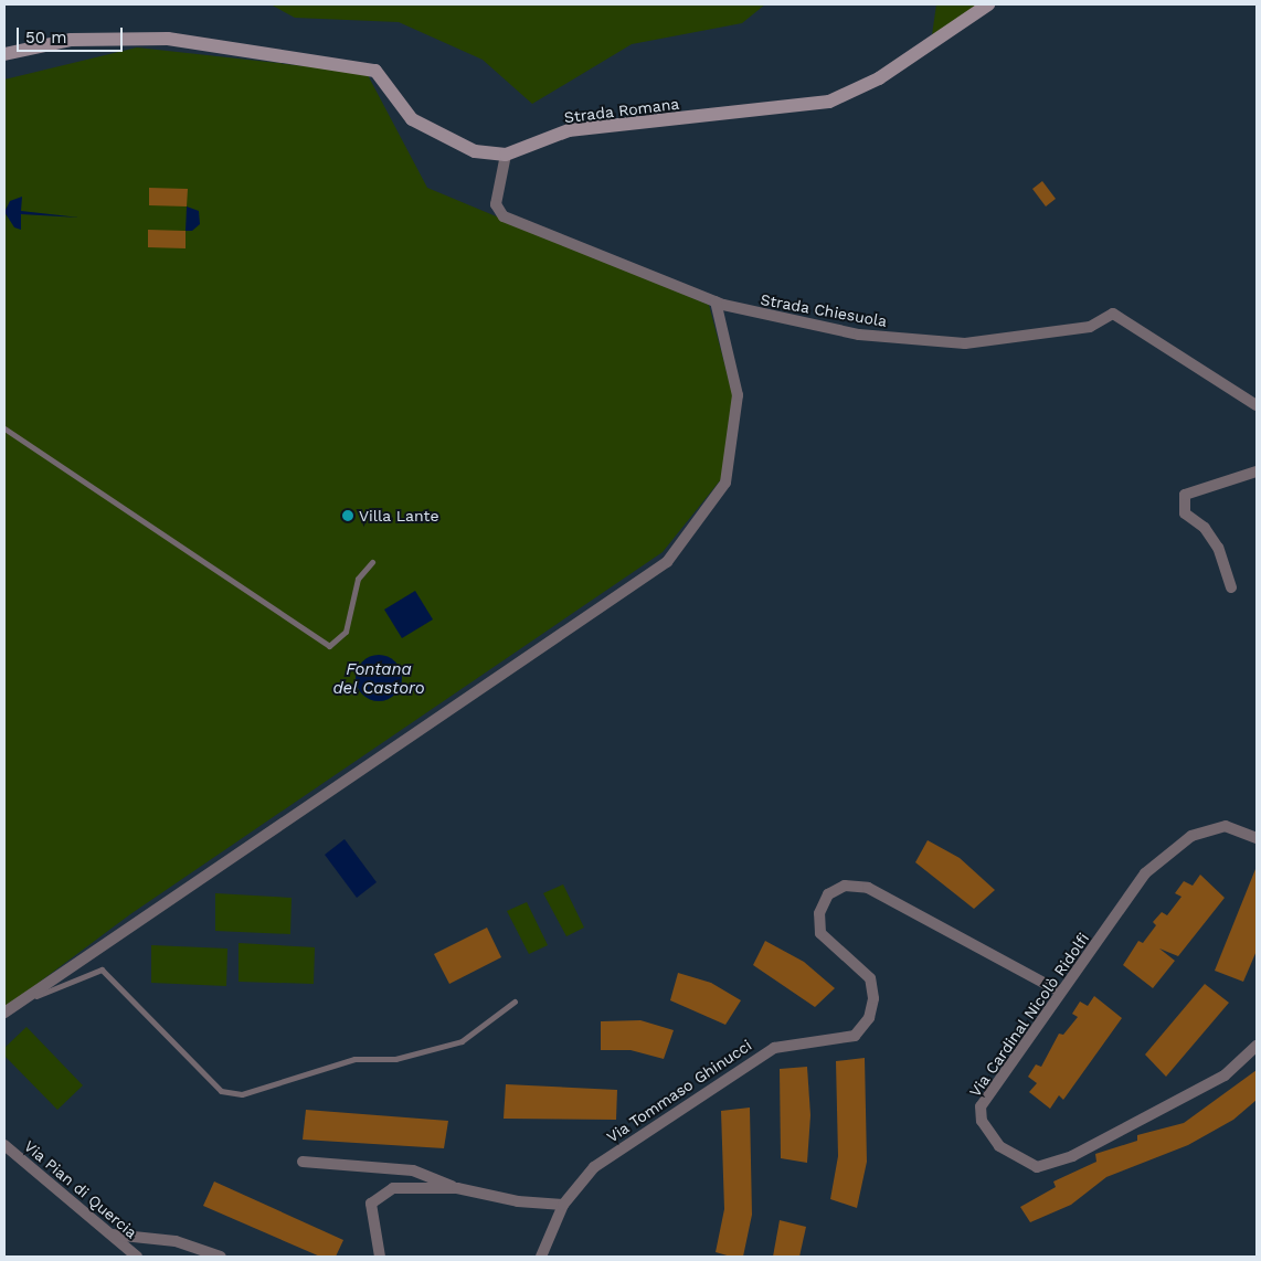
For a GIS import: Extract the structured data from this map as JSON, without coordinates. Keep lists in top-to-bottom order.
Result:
{
  "streets": {
    "street": [
      "Strada Romana",
      "Strada Chiesuola",
      "Via Cardinal Nicolò Ridolfi",
      "Via Tommaso Ghinucci",
      "Via Pian di Quercia"
    ]
  },
  "crossings": [
    ["Strada Romana", "Strada Chiesuola"],
    ["Via Cardinal Nicolò Ridolfi", "Via Tommaso Ghinucci"]
  ],
  "water": ["Fontana del Castoro"],
  "places": ["Villa Lante"],
  "scale_bar": "50 m"
}
